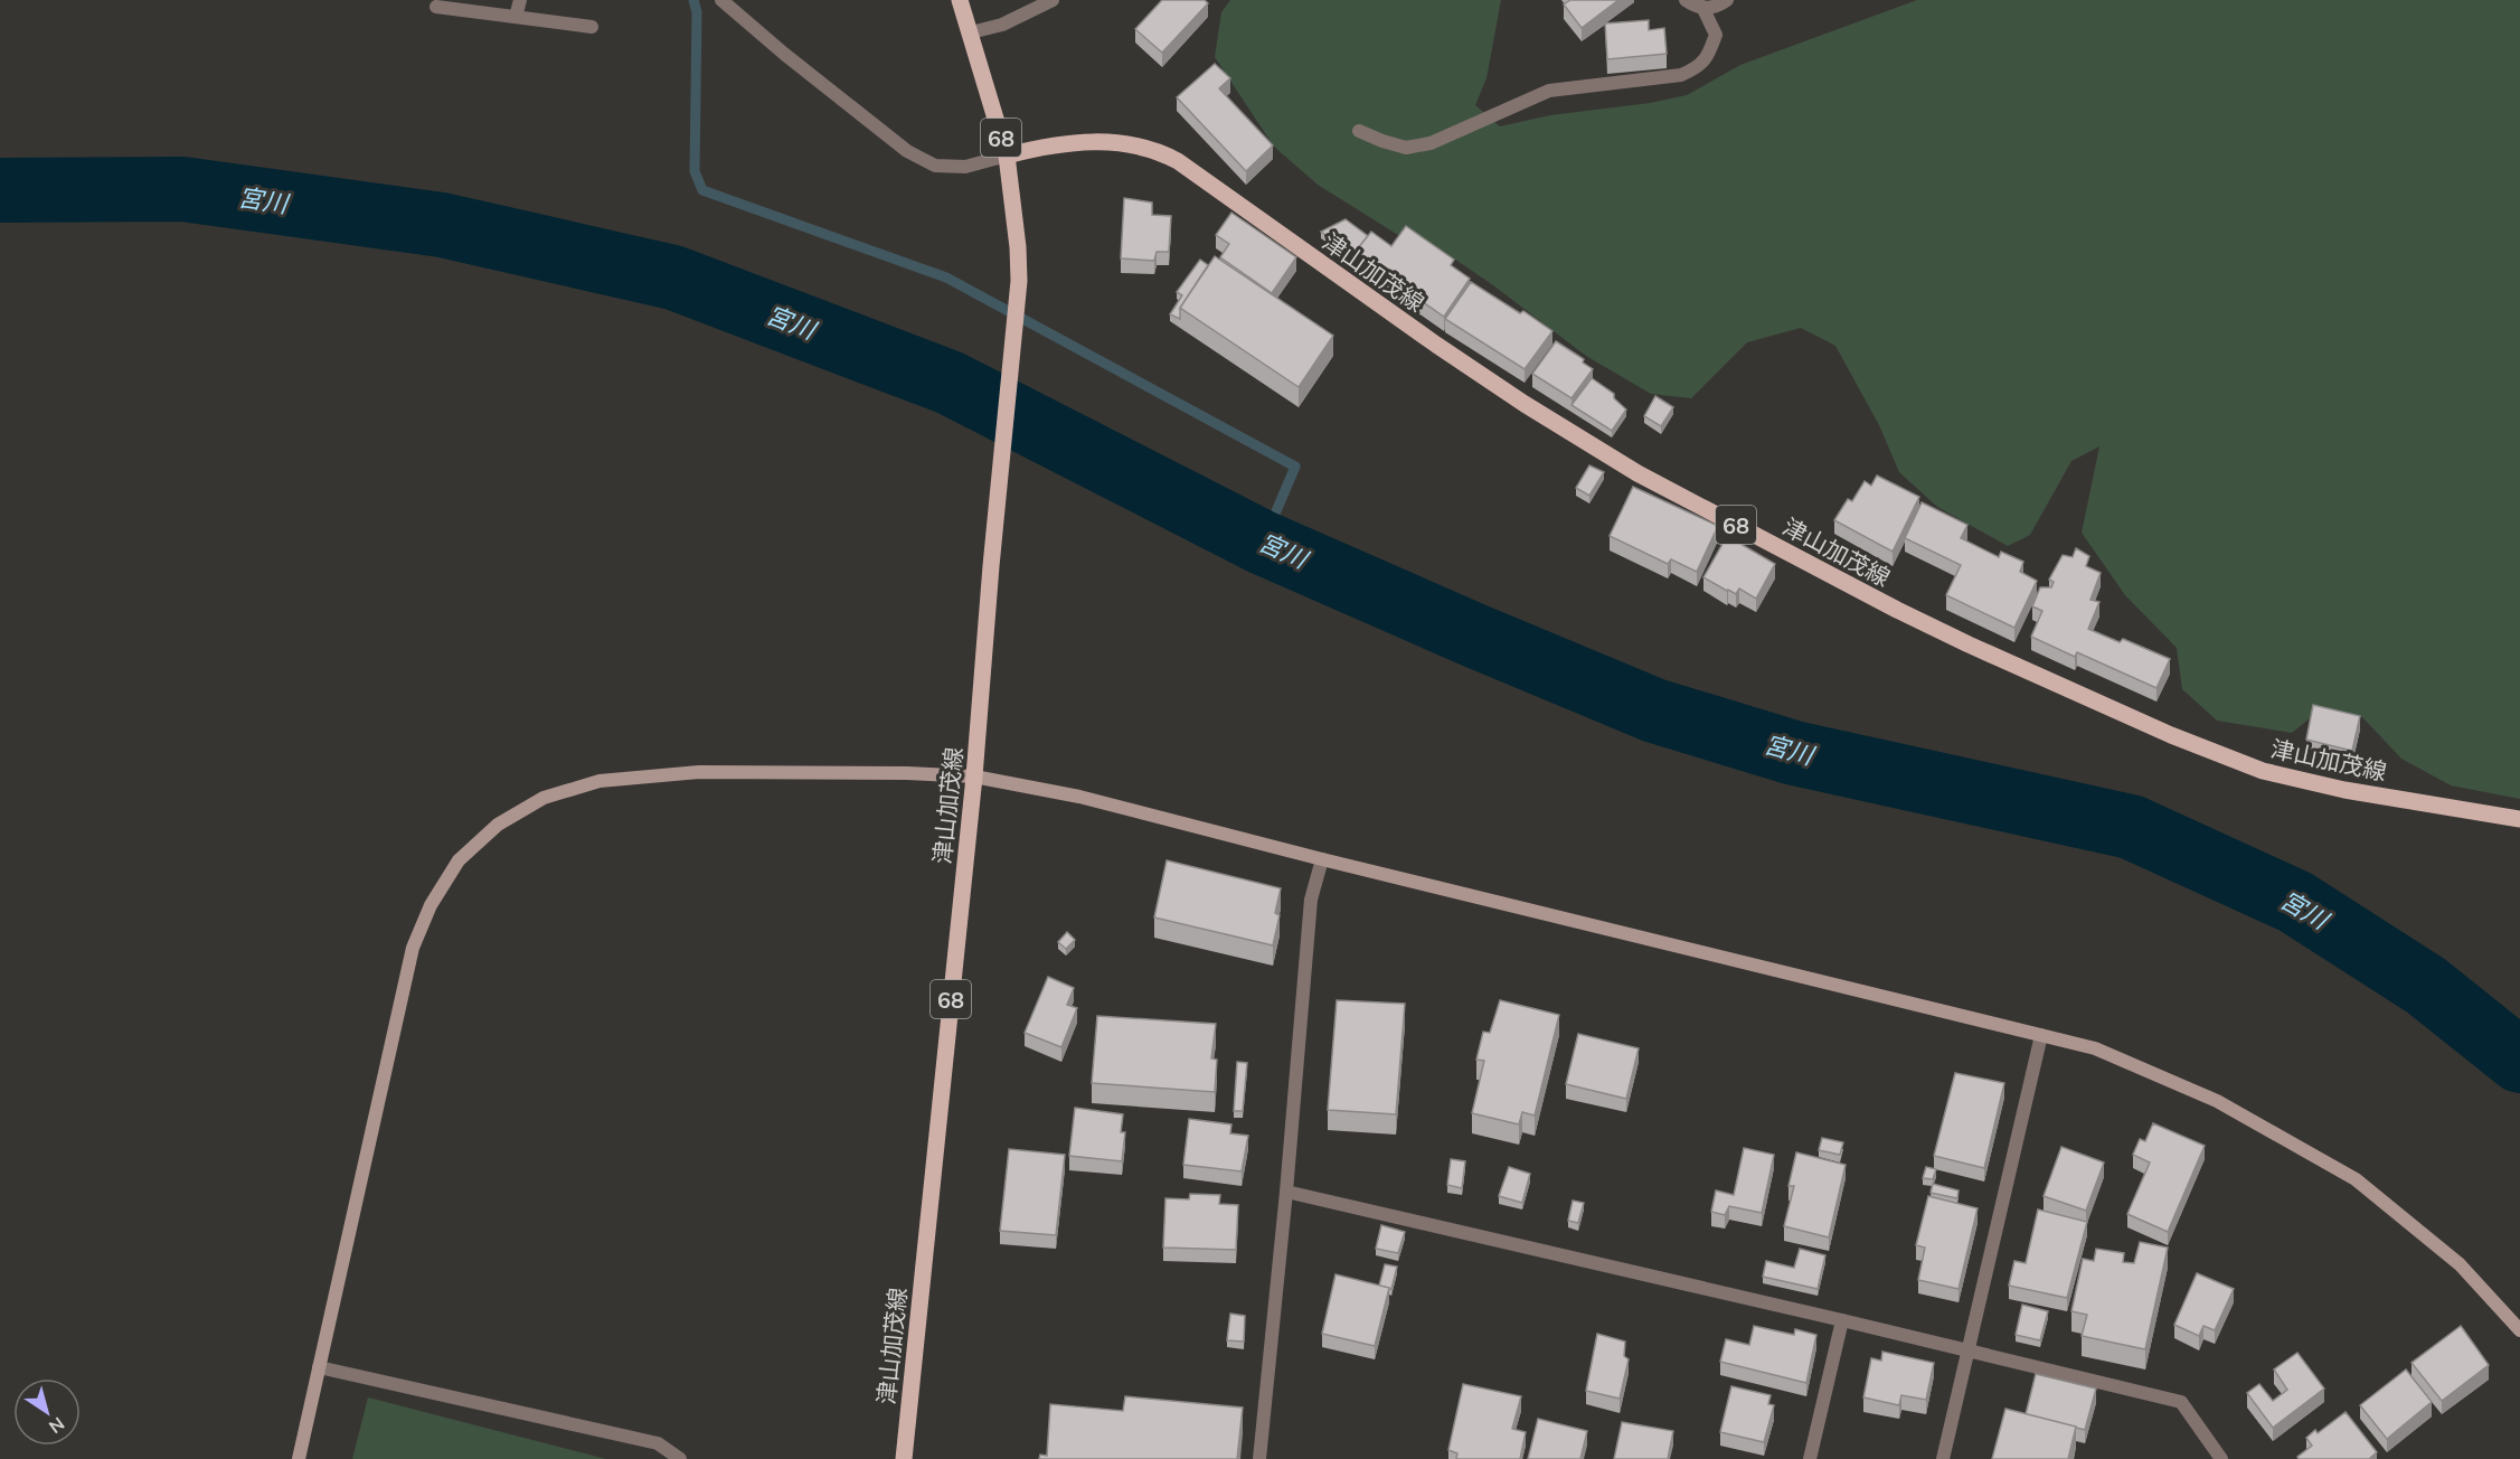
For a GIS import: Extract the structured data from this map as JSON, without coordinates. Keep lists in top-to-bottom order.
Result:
{
  "streets": {
    "main road": ["68", "津山加茂線"]
  },
  "water": ["宮川"],
  "north": "bottom right"
}
